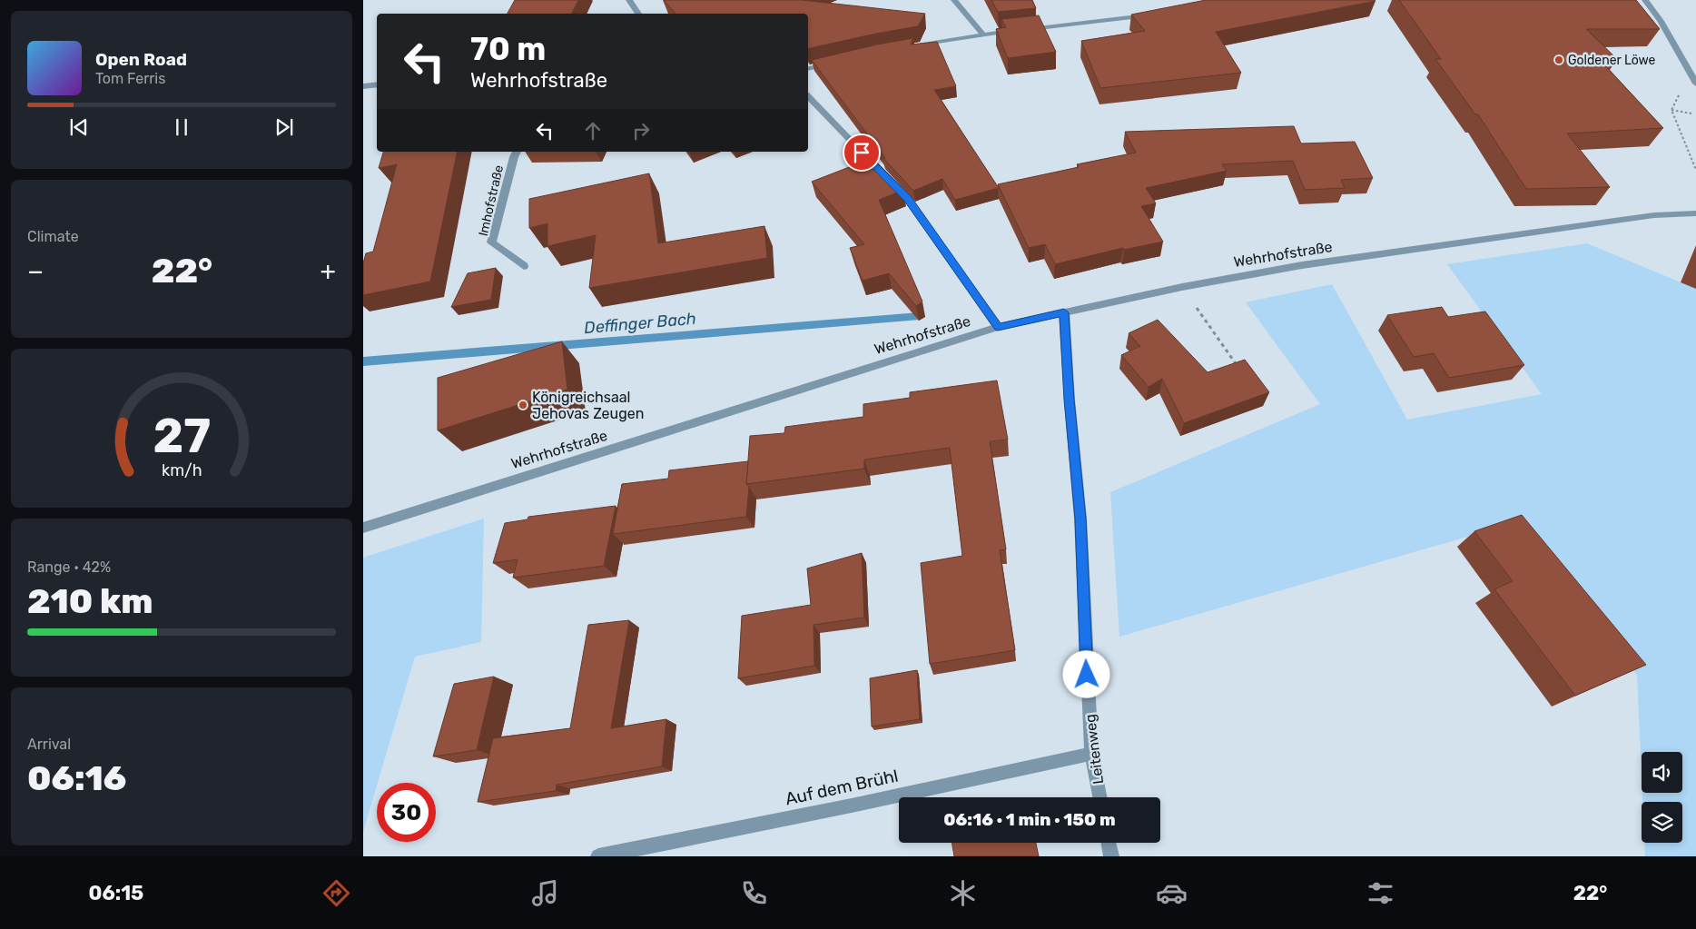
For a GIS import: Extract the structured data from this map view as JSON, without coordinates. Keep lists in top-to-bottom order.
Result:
{
  "streets": {
    "street": [
      "Imhofstraße",
      "Wehrhofstraße",
      "Leitenweg",
      "Auf dem Brühl"
    ]
  },
  "crossings": [
    ["Wehrhofstraße", "Leitenweg"],
    ["Leitenweg", "Auf dem Brühl"]
  ],
  "water": ["Deffinger Bach"],
  "places": ["Goldener Löwe", "Königreichsaal Jehovas Zeugen"],
  "page": {
    "turn": ["70 m", "Wehrhofstraße"],
    "song": ["Open Road", "Tom Ferris"],
    "tile": [
      "Climate",
      ["Range · 42%", "210 km"],
      ["Arrival", "06:16"]
    ],
    "heat": ["−", "22°", "+"],
    "limit": "30",
    "trip": "06:16 · 1 min · 150 m",
    "tabs": ["06:15", "22°"],
    "gauge": ["27", "km/h"]
  }
}
